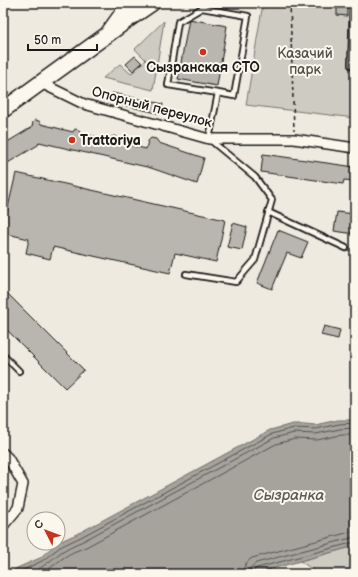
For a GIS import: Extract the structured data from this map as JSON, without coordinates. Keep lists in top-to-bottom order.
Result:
{
  "streets": {
    "street": ["Опорный переулок"]
  },
  "water": ["Сызранка"],
  "parks": ["Казачий парк"],
  "places": ["Сызранская СТО", "Trattoriya"],
  "scale_bar": "50 m",
  "north": "top left"
}
